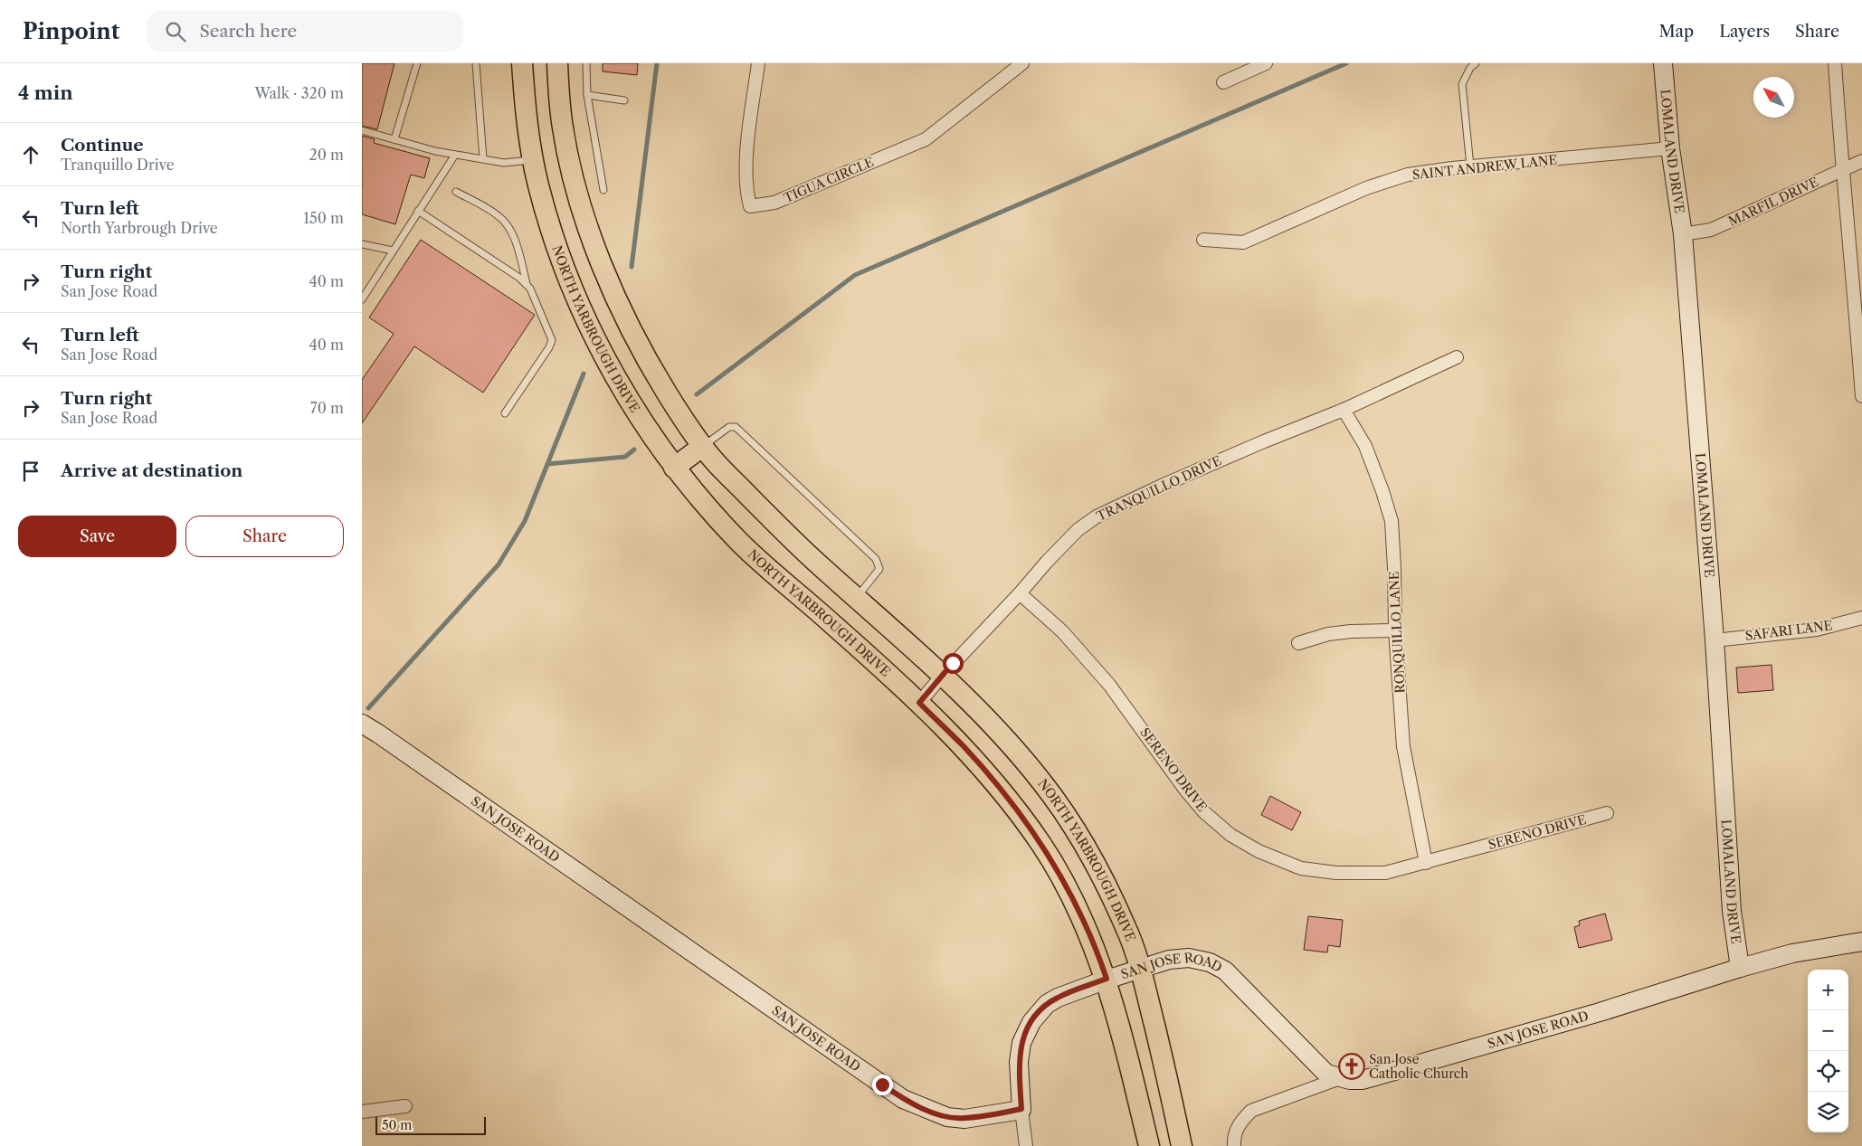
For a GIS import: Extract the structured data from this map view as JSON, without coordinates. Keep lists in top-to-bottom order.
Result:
{
  "streets": {
    "main road": ["NORTH YARBROUGH DRIVE"],
    "street": [
      "LOMALAND DRIVE",
      "SAINT ANDREW LANE",
      "TIGUA CIRCLE",
      "MARFIL DRIVE",
      "TRANQUILLO DRIVE",
      "SAFARI LANE",
      "RONQUILLO LANE",
      "SERENO DRIVE",
      "SAN JOSE ROAD"
    ]
  },
  "crossings": [
    ["LOMALAND DRIVE", "SAINT ANDREW LANE"],
    ["LOMALAND DRIVE", "MARFIL DRIVE"],
    ["LOMALAND DRIVE", "SAFARI LANE"],
    ["LOMALAND DRIVE", "SAN JOSE ROAD"],
    ["NORTH YARBROUGH DRIVE", "TRANQUILLO DRIVE"],
    ["NORTH YARBROUGH DRIVE", "SAN JOSE ROAD"],
    ["TRANQUILLO DRIVE", "RONQUILLO LANE"],
    ["TRANQUILLO DRIVE", "SERENO DRIVE"],
    ["RONQUILLO LANE", "SERENO DRIVE"]
  ],
  "places": {
    "church": ["San Jose Catholic Church"]
  },
  "scale_bar": "50 m",
  "north": "top left",
  "page": {
    "header": "Pinpoint",
    "search": "Search here",
    "nav": ["Map", "Layers", "Share"],
    "heading": ["4 min", "Walk · 320 m"],
    "list": [
      ["Continue", "Tranquillo Drive", "20 m"],
      ["Turn left", "North Yarbrough Drive", "150 m"],
      ["Turn right", "San Jose Road", "40 m"],
      ["Turn left", "San Jose Road", "40 m"],
      ["Turn right", "San Jose Road", "70 m"],
      "Arrive at destination"
    ],
    "buttons": ["Save", "Share"],
    "map_buttons": ["+", "−"],
    "scale": "50 m"
  }
}
